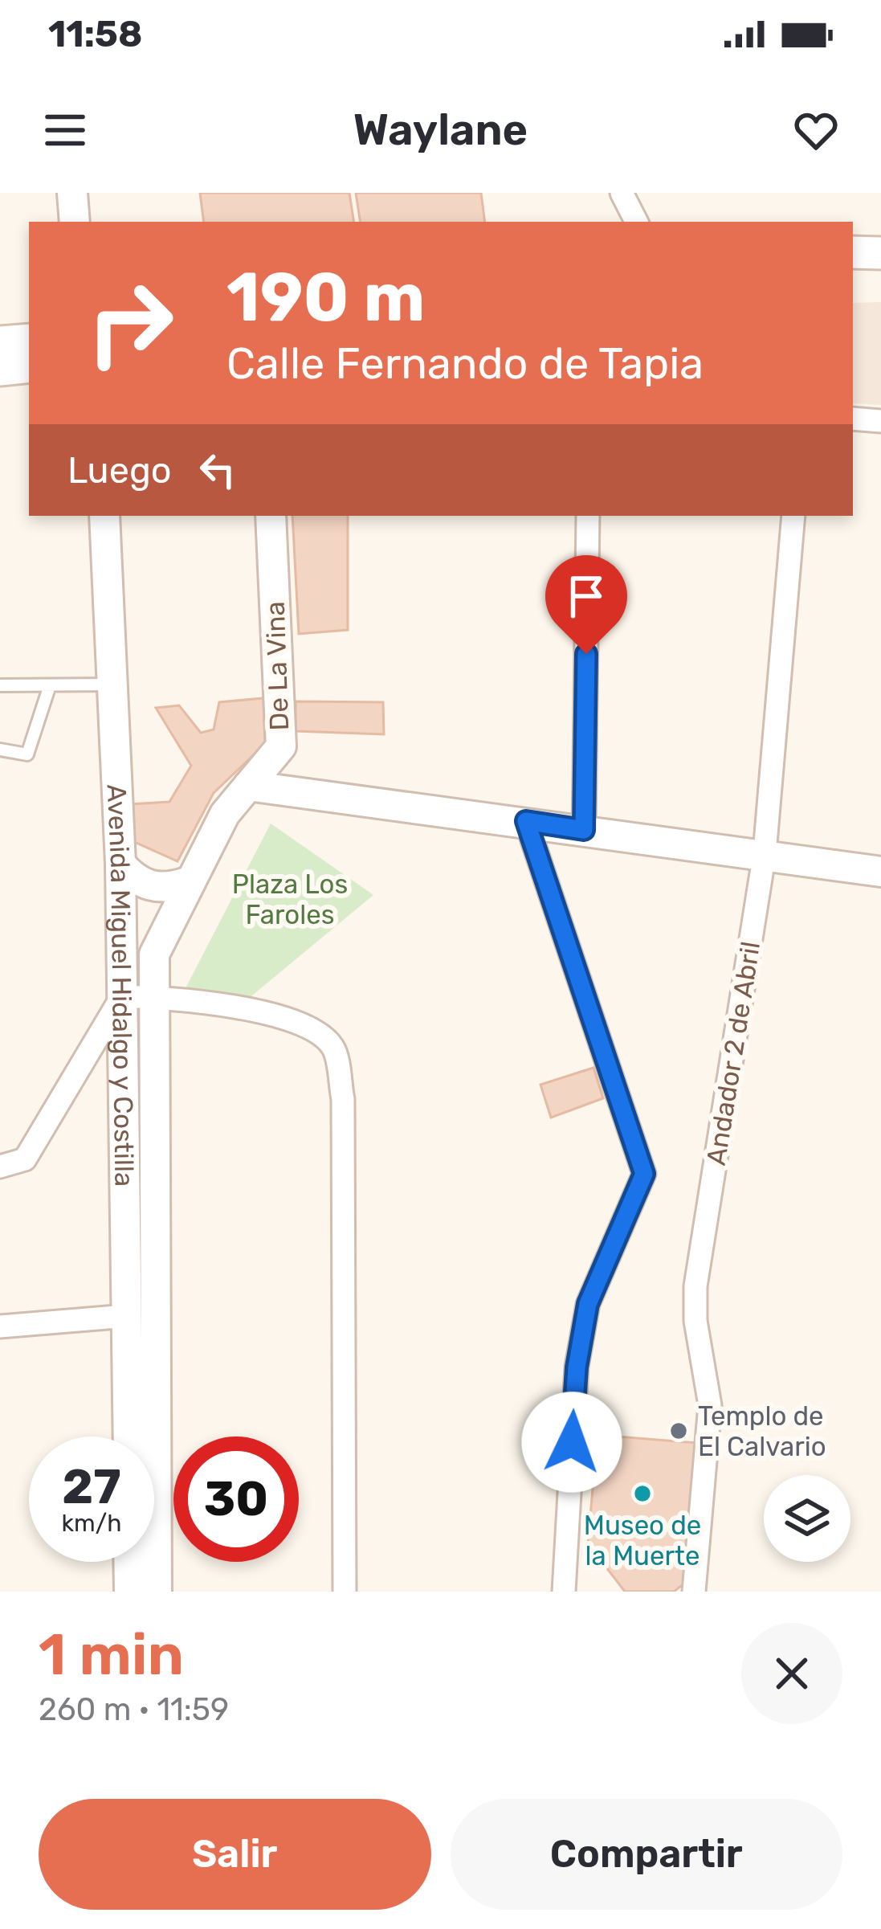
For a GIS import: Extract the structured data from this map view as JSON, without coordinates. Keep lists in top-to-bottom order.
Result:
{
  "streets": {
    "street": ["De La Vina", "Avenida Miguel Hidalgo y Costilla", "Andador 2 de Abril"]
  },
  "crossings": [
    ["De La Vina", "Avenida Miguel Hidalgo y Costilla"]
  ],
  "parks": ["Plaza Los Faroles"],
  "places": ["Templo de El Calvario", "Museo de la Muerte"],
  "page": {
    "status": "11:58",
    "header": "Waylane",
    "turn": ["190 m", "Calle Fernando de Tapia"],
    "then": "Luego",
    "speed": "27 km/h",
    "limit": "30",
    "heading": ["1 min", "260 m · 11:59"],
    "buttons": ["Salir", "Compartir"]
  }
}
